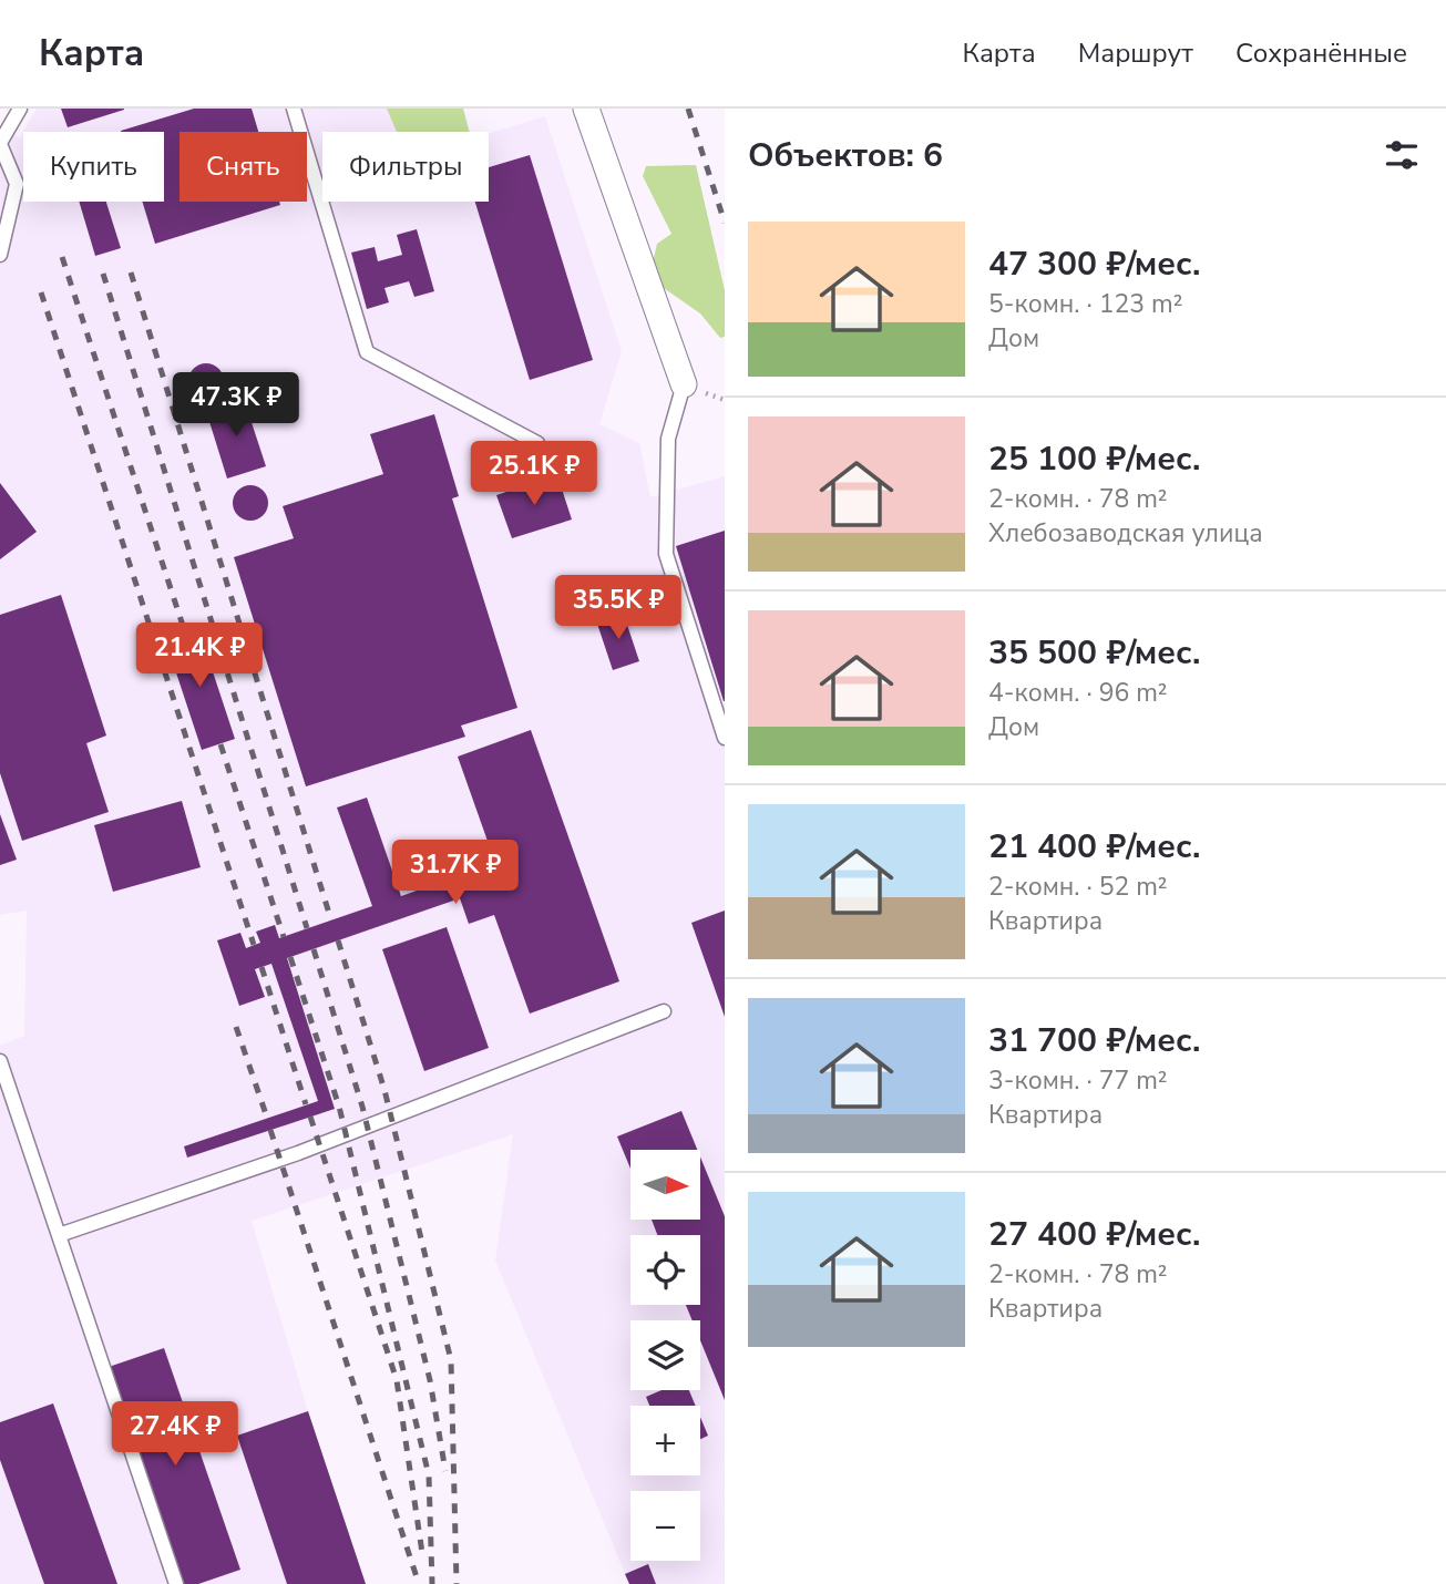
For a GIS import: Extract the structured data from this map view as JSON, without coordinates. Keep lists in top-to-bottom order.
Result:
{
  "north": "right",
  "page": {
    "header": "Карта",
    "nav": ["Карта", "Маршрут", "Сохранённые"],
    "heading": "Объектов: 6",
    "chip": ["Купить", "Снять", "Фильтры"],
    "list": [
      {
        "name": "47 300 ₽/мес.",
        "note": "5-комн. · 123 m² · Дом"
      },
      {
        "name": "25 100 ₽/мес.",
        "note": "2-комн. · 78 m² · Хлебозаводская улица"
      },
      {
        "name": "35 500 ₽/мес.",
        "note": "4-комн. · 96 m² · Дом"
      },
      {
        "name": "21 400 ₽/мес.",
        "note": "2-комн. · 52 m² · Квартира"
      },
      {
        "name": "31 700 ₽/мес.",
        "note": "3-комн. · 77 m² · Квартира"
      },
      {
        "name": "27 400 ₽/мес.",
        "note": "2-комн. · 78 m² · Квартира"
      }
    ],
    "price": [
      "47.3K ₽",
      "25.1K ₽",
      "35.5K ₽",
      "21.4K ₽",
      "31.7K ₽",
      "27.4K ₽"
    ],
    "map_buttons": ["+", "−"]
  }
}
